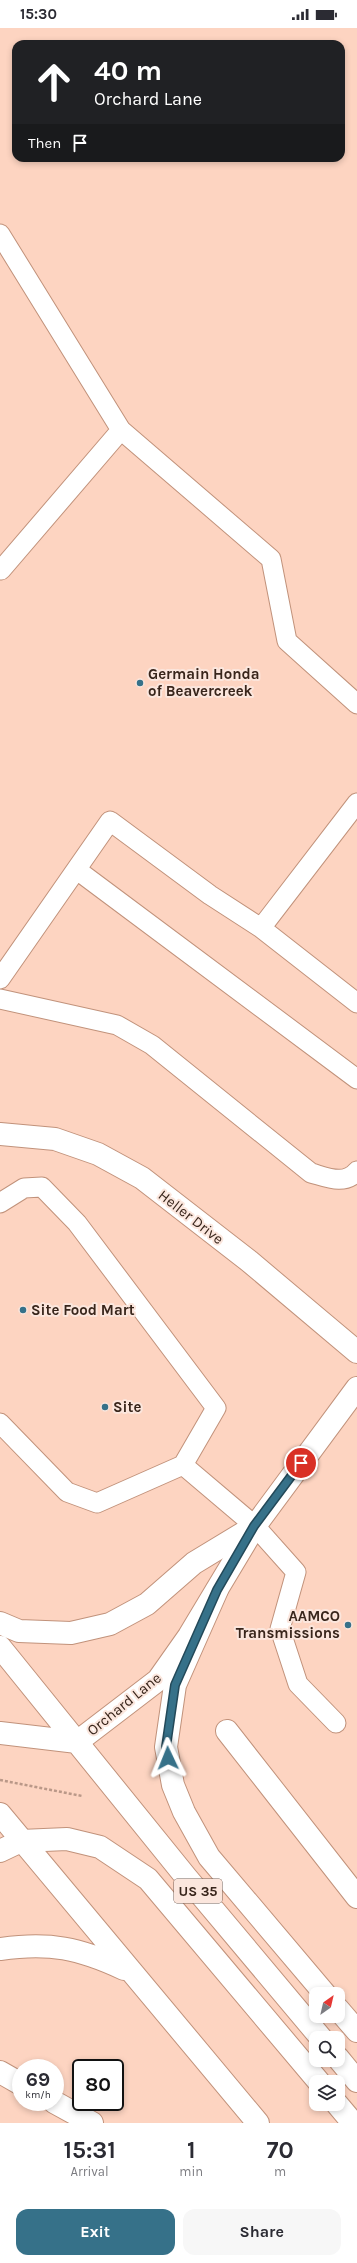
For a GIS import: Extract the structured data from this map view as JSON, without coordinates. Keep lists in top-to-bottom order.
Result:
{
  "streets": {
    "main road": ["Heller Drive", "Orchard Lane", "US 35"]
  },
  "crossings": [
    ["Orchard Lane", "US 35"]
  ],
  "places": [
    "Germain Honda of Beavercreek",
    "Site Food Mart",
    "Site",
    "AAMCO Transmissions"
  ],
  "north": "top right",
  "page": {
    "status": "15:30",
    "turn": ["40 m", "Orchard Lane"],
    "then": "Then",
    "speed": "69 km/h",
    "limit": "80",
    "eta": [
      "15:31",
      "Arrival",
      "1",
      "min",
      "70",
      "m"
    ],
    "buttons": ["Exit", "Share"]
  }
}
